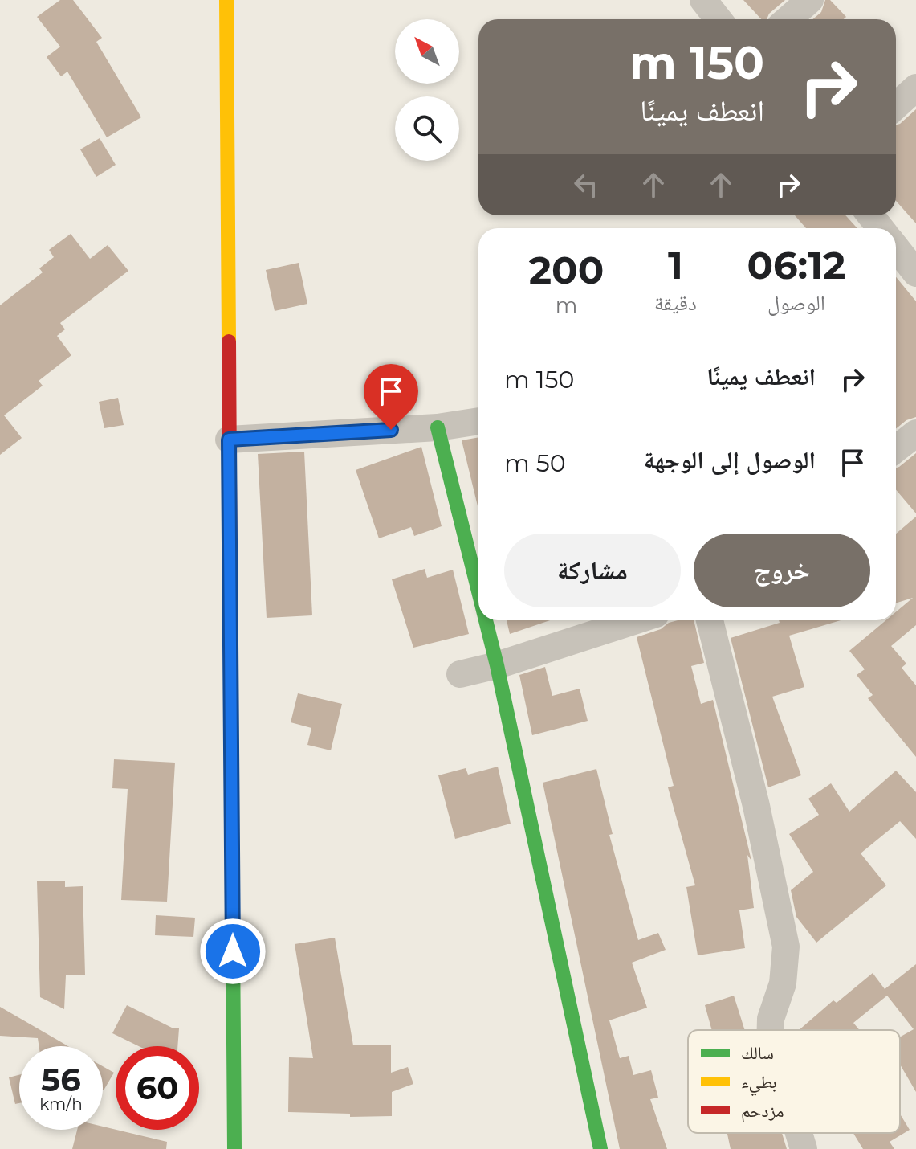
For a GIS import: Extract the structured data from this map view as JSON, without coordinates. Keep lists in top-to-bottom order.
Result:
{
  "legend": ["سالك", "بطيء", "مزدحم"],
  "north": "top left",
  "page": {
    "turn": ["150 m", "انعطف يمينًا"],
    "eta": [
      "06:12",
      "الوصول",
      "1",
      "دقيقة",
      "200",
      "m"
    ],
    "list": [
      {
        "name": "انعطف يمينًا",
        "value": "150 m"
      },
      {
        "name": "الوصول إلى الوجهة",
        "value": "50 m"
      }
    ],
    "buttons": ["خروج", "مشاركة"],
    "speed": "56 km/h",
    "limit": "60"
  }
}
